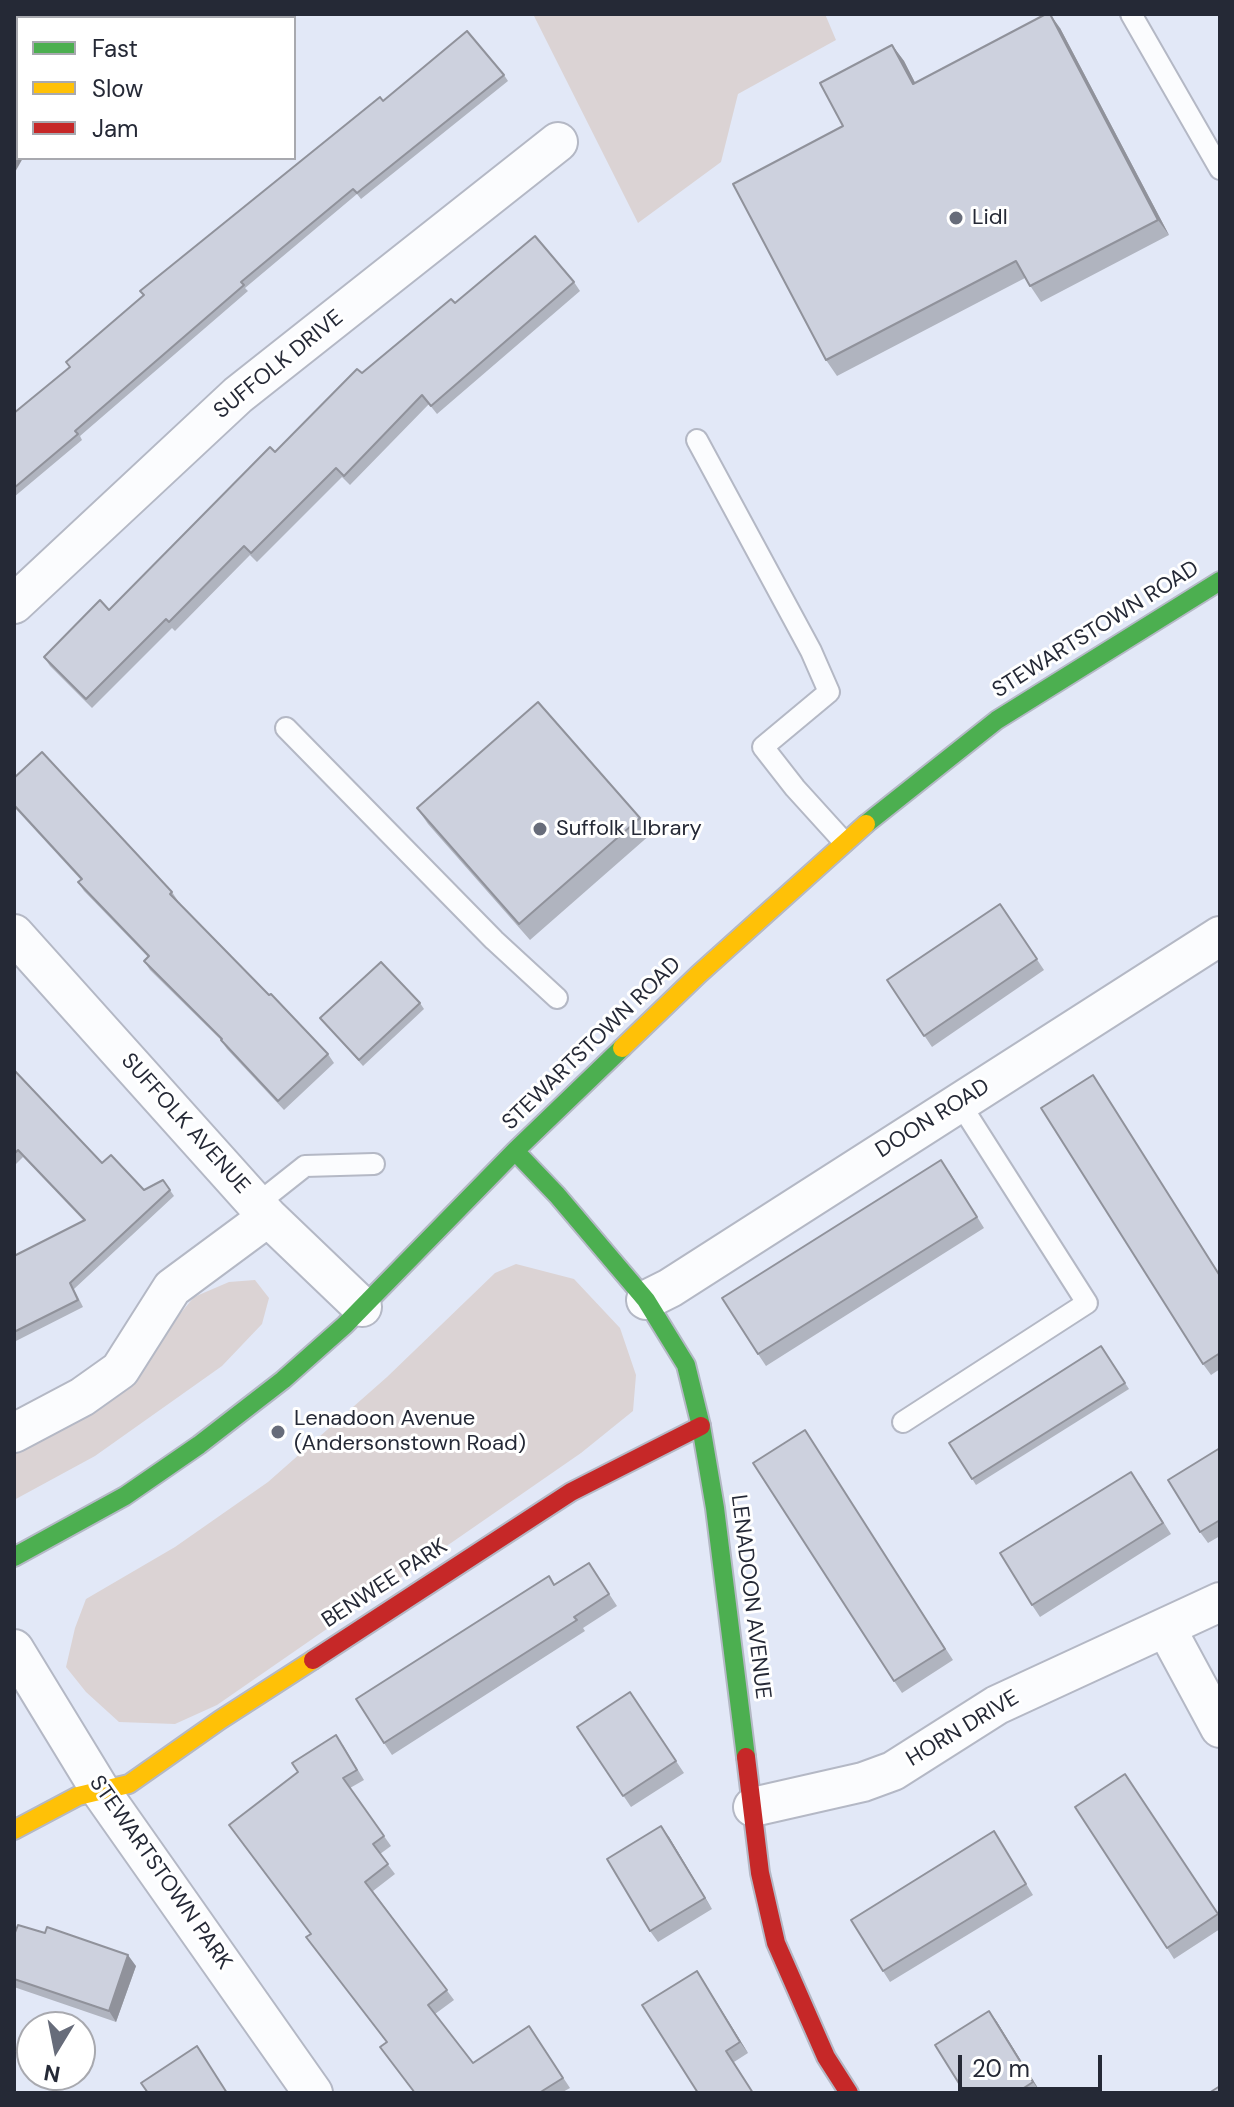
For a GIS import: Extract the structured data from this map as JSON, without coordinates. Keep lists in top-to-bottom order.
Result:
{
  "streets": {
    "street": [
      "SUFFOLK DRIVE",
      "STEWARTSTOWN ROAD",
      "DOON ROAD",
      "SUFFOLK AVENUE",
      "BENWEE PARK",
      "LENADOON AVENUE",
      "HORN DRIVE",
      "STEWARTSTOWN PARK"
    ]
  },
  "crossings": [
    ["STEWARTSTOWN ROAD", "SUFFOLK AVENUE"],
    ["STEWARTSTOWN ROAD", "LENADOON AVENUE"],
    ["DOON ROAD", "LENADOON AVENUE"],
    ["BENWEE PARK", "LENADOON AVENUE"],
    ["BENWEE PARK", "STEWARTSTOWN PARK"],
    ["LENADOON AVENUE", "HORN DRIVE"]
  ],
  "places": ["Lidl", "Suffolk LIbrary", "Lenadoon Avenue (Andersonstown Road)"],
  "legend": ["Fast", "Slow", "Jam"],
  "scale_bar": "20 m",
  "north": "bottom"
}
